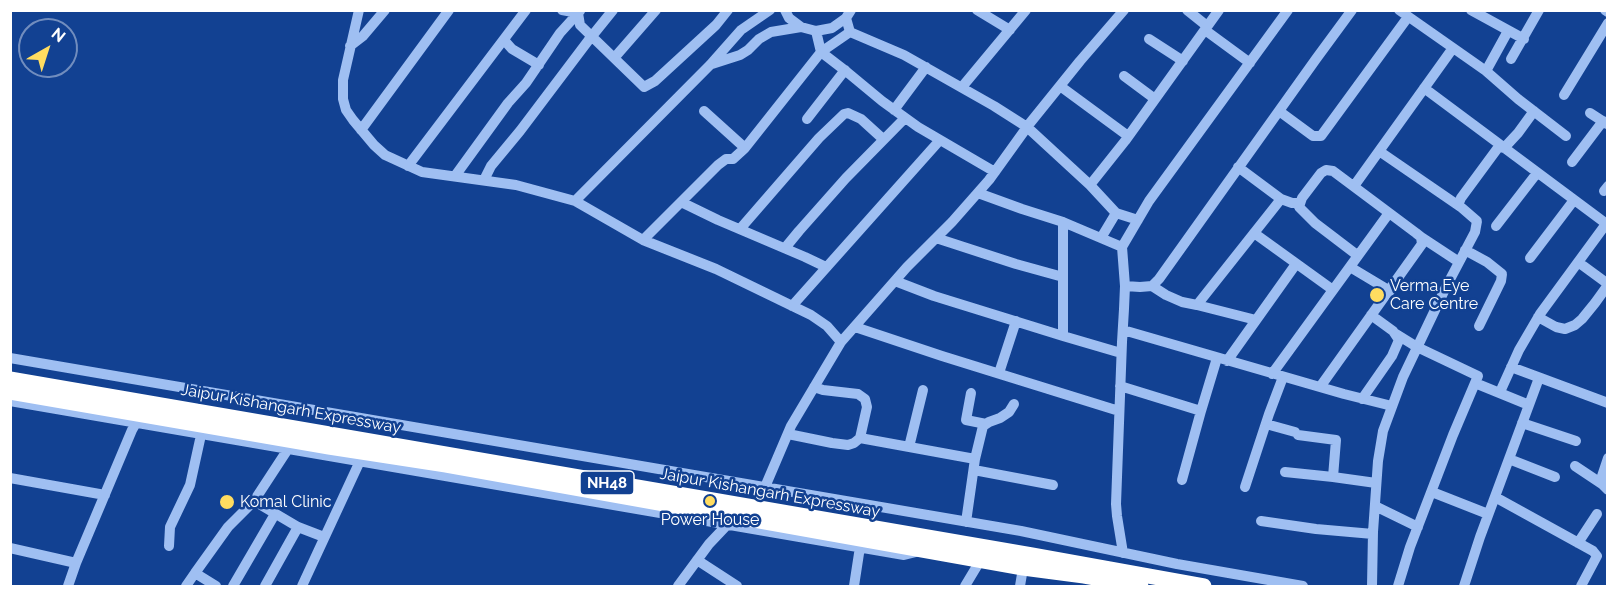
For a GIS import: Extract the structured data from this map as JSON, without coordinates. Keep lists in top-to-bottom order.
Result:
{
  "streets": {
    "highway": ["Jaipur Kishangarh Expressway", "NH48"]
  },
  "crossings": [
    ["Jaipur Kishangarh Expressway", "NH48"]
  ],
  "places": ["Verma Eye Care Centre", "Power House", "Komal Clinic"],
  "north": "top right"
}
